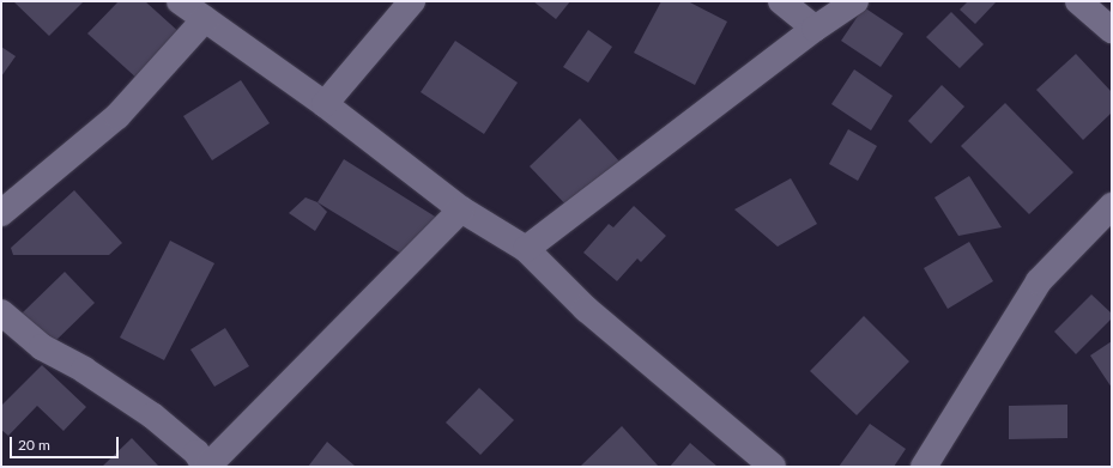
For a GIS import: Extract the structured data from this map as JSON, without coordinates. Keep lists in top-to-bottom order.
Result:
{
  "scale_bar": "20 m"
}
